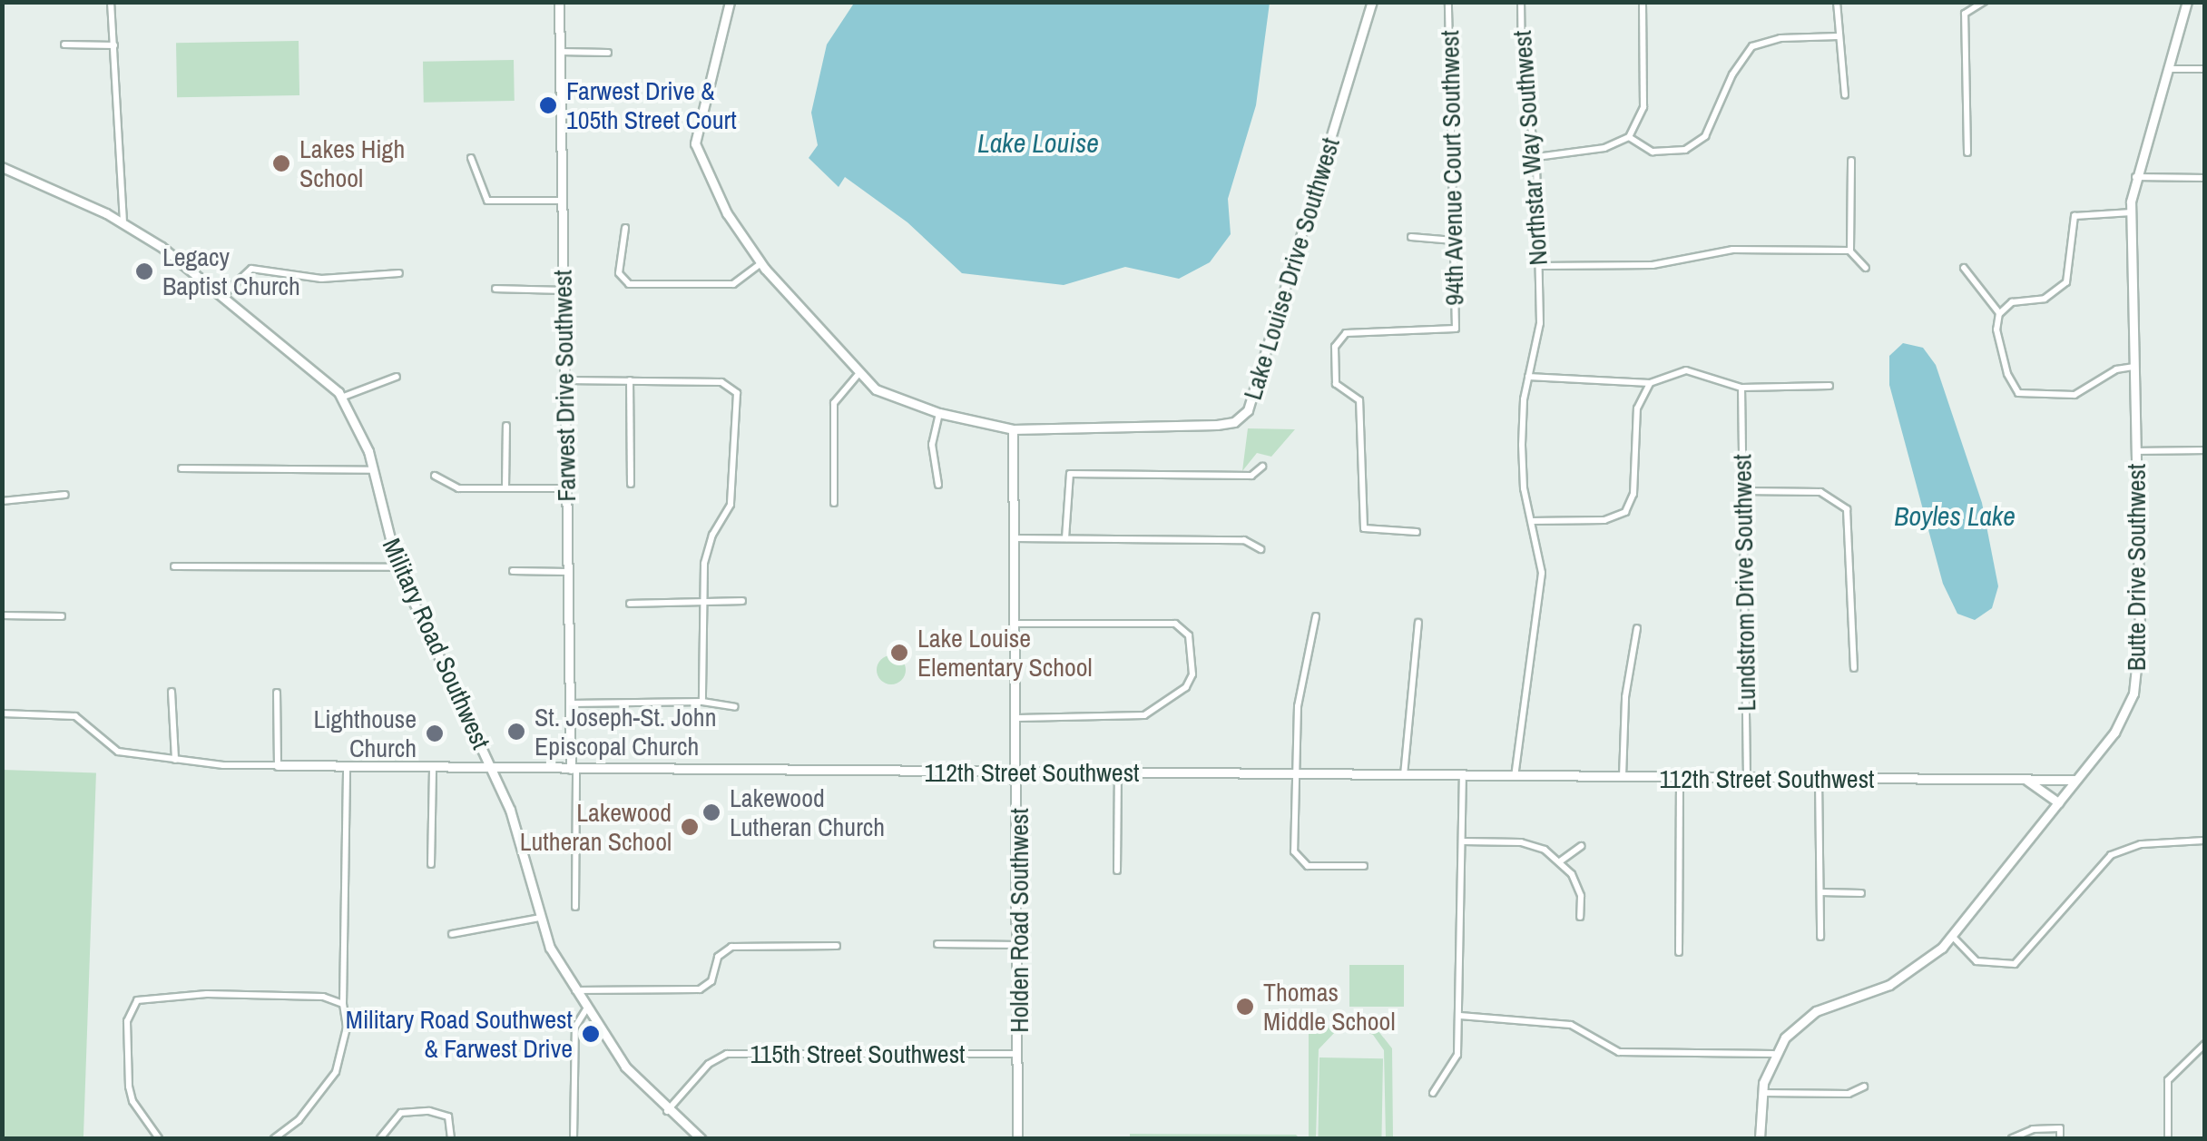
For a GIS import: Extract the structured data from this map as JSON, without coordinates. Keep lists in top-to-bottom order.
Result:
{
  "streets": {
    "street": [
      "Northstar Way Southwest",
      "94th Avenue Court Southwest",
      "Lake Louise Drive Southwest",
      "Farwest Drive Southwest",
      "Butte Drive Southwest",
      "Lundstrom Drive Southwest",
      "Military Road Southwest",
      "112th Street Southwest",
      "Holden Road Southwest",
      "115th Street Southwest"
    ]
  },
  "crossings": [
    ["Northstar Way Southwest", "112th Street Southwest"],
    ["Lake Louise Drive Southwest", "Holden Road Southwest"],
    ["Farwest Drive Southwest", "112th Street Southwest"],
    ["Butte Drive Southwest", "112th Street Southwest"],
    ["Lundstrom Drive Southwest", "112th Street Southwest"],
    ["Military Road Southwest", "112th Street Southwest"],
    ["Military Road Southwest", "115th Street Southwest"],
    ["112th Street Southwest", "Holden Road Southwest"],
    ["Holden Road Southwest", "115th Street Southwest"]
  ],
  "water": ["Lake Louise", "Boyles Lake"],
  "places": [
    "Farwest Drive & 105th Street Court",
    "Lakes High School",
    "Legacy Baptist Church",
    "Lake Louise Elementary School",
    "St. Joseph-St. John Episcopal Church",
    "Lighthouse Church",
    "Lakewood Lutheran Church",
    "Lakewood Lutheran School",
    "Thomas Middle School",
    "Military Road Southwest & Farwest Drive"
  ]
}
